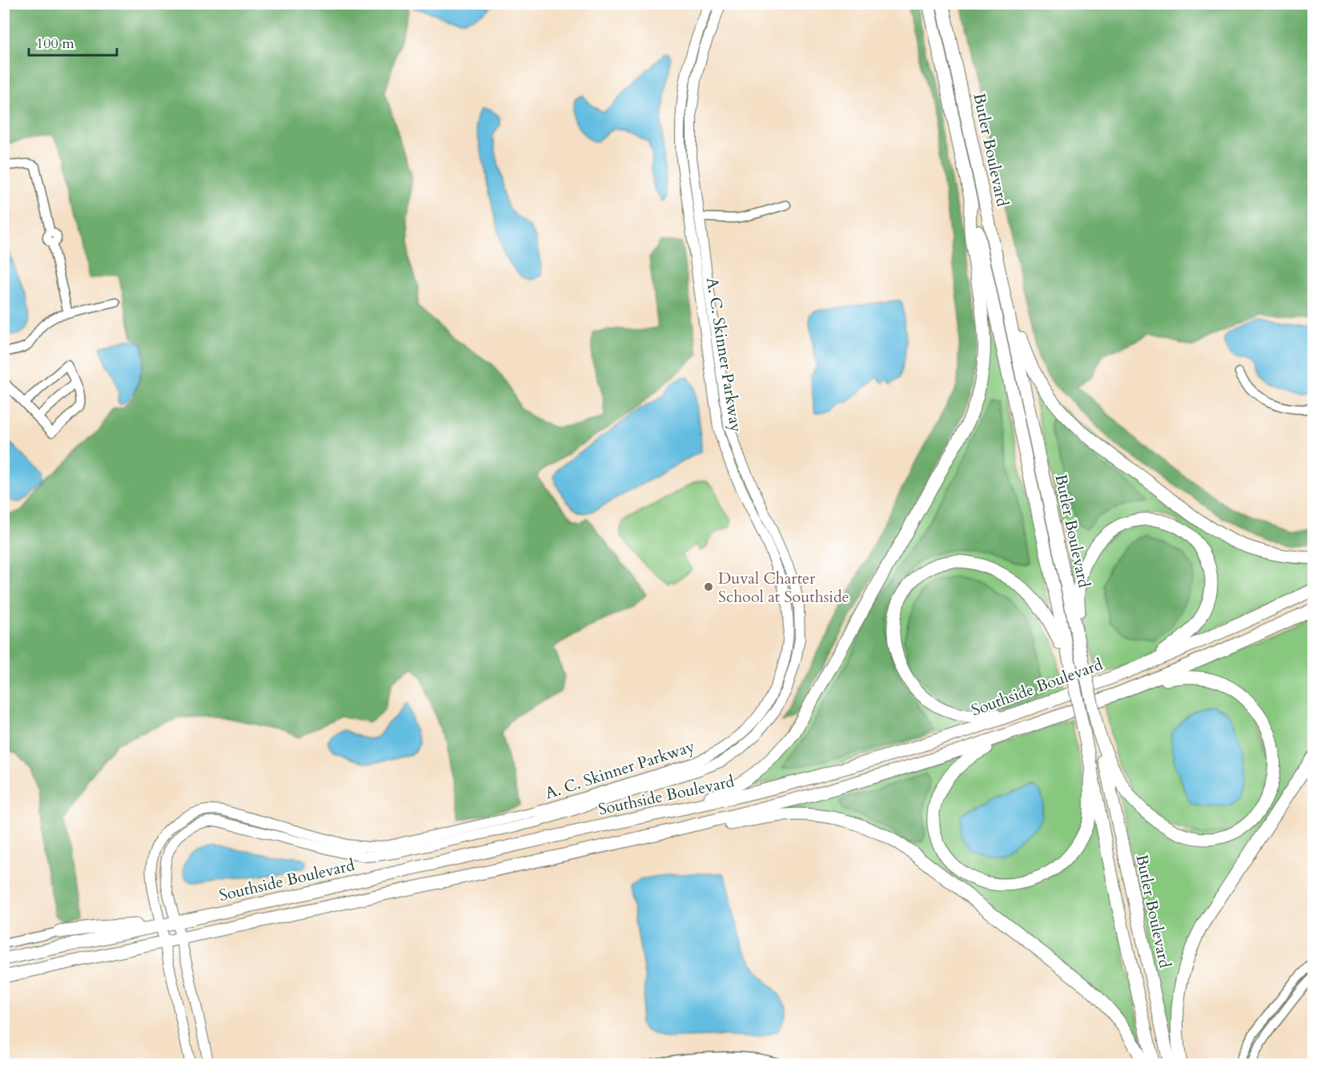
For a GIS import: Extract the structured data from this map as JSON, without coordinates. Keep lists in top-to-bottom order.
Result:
{
  "streets": {
    "highway": ["Butler Boulevard", "Southside Boulevard"],
    "main road": ["A. C. Skinner Parkway"]
  },
  "crossings": [
    ["A. C. Skinner Parkway", "Southside Boulevard"]
  ],
  "places": ["Duval Charter School at Southside"],
  "scale_bar": "100 m"
}
